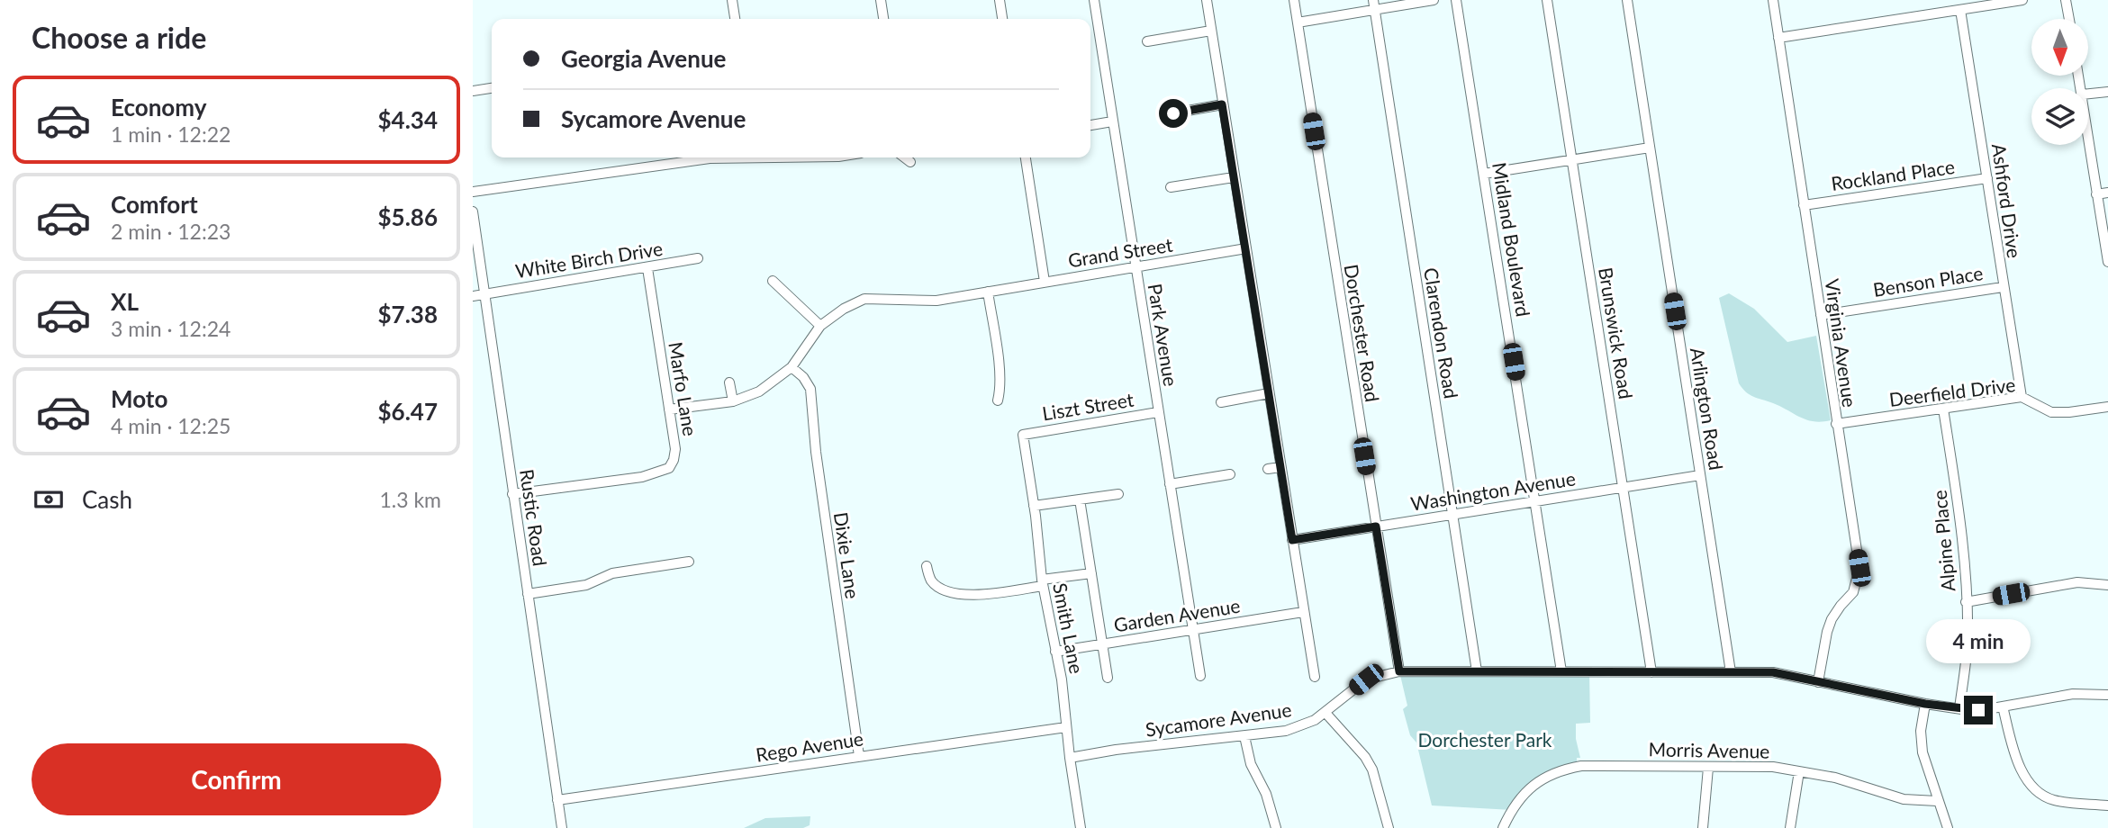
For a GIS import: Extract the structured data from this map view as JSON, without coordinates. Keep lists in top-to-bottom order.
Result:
{
  "streets": {
    "street": [
      "Rockland Place",
      "Ashford Drive",
      "Midland Boulevard",
      "Grand Street",
      "White Birch Drive",
      "Benson Place",
      "Dorchester Road",
      "Clarendon Road",
      "Brunswick Road",
      "Park Avenue",
      "Virginia Avenue",
      "Marfo Lane",
      "Deerfield Drive",
      "Liszt Street",
      "Arlington Road",
      "Washington Avenue",
      "Rustic Road",
      "Alpine Place",
      "Dixie Lane",
      "Garden Avenue",
      "Smith Lane",
      "Sycamore Avenue",
      "Rego Avenue",
      "Morris Avenue"
    ]
  },
  "crossings": [
    ["Rockland Place", "Ashford Drive"],
    ["Rockland Place", "Virginia Avenue"],
    ["Ashford Drive", "Benson Place"],
    ["Ashford Drive", "Deerfield Drive"],
    ["Midland Boulevard", "Washington Avenue"],
    ["Midland Boulevard", "Sycamore Avenue"],
    ["Grand Street", "Park Avenue"],
    ["White Birch Drive", "Marfo Lane"],
    ["White Birch Drive", "Rustic Road"],
    ["Benson Place", "Virginia Avenue"],
    ["Dorchester Road", "Washington Avenue"],
    ["Dorchester Road", "Sycamore Avenue"],
    ["Clarendon Road", "Washington Avenue"],
    ["Clarendon Road", "Sycamore Avenue"],
    ["Brunswick Road", "Washington Avenue"],
    ["Brunswick Road", "Sycamore Avenue"],
    ["Park Avenue", "Liszt Street"],
    ["Park Avenue", "Garden Avenue"],
    ["Virginia Avenue", "Deerfield Drive"],
    ["Virginia Avenue", "Sycamore Avenue"],
    ["Marfo Lane", "Rustic Road"],
    ["Deerfield Drive", "Alpine Place"],
    ["Liszt Street", "Smith Lane"],
    ["Arlington Road", "Washington Avenue"],
    ["Arlington Road", "Sycamore Avenue"],
    ["Rustic Road", "Rego Avenue"],
    ["Alpine Place", "Sycamore Avenue"],
    ["Dixie Lane", "Rego Avenue"],
    ["Garden Avenue", "Smith Lane"],
    ["Smith Lane", "Sycamore Avenue"],
    ["Smith Lane", "Rego Avenue"]
  ],
  "parks": ["Dorchester Park"],
  "north": "bottom",
  "page": {
    "heading": "Choose a ride",
    "banner": ["Georgia Avenue", "Sycamore Avenue"],
    "list": [
      {
        "name": "Economy",
        "note": "1 min · 12:22",
        "value": "$4.34"
      },
      {
        "name": "Comfort",
        "note": "2 min · 12:23",
        "value": "$5.86"
      },
      {
        "name": "XL",
        "note": "3 min · 12:24",
        "value": "$7.38"
      },
      {
        "name": "Moto",
        "note": "4 min · 12:25",
        "value": "$6.47"
      }
    ],
    "pay": ["Cash", "1.3 km"],
    "bubble": "4 min",
    "buttons": "Confirm"
  }
}
